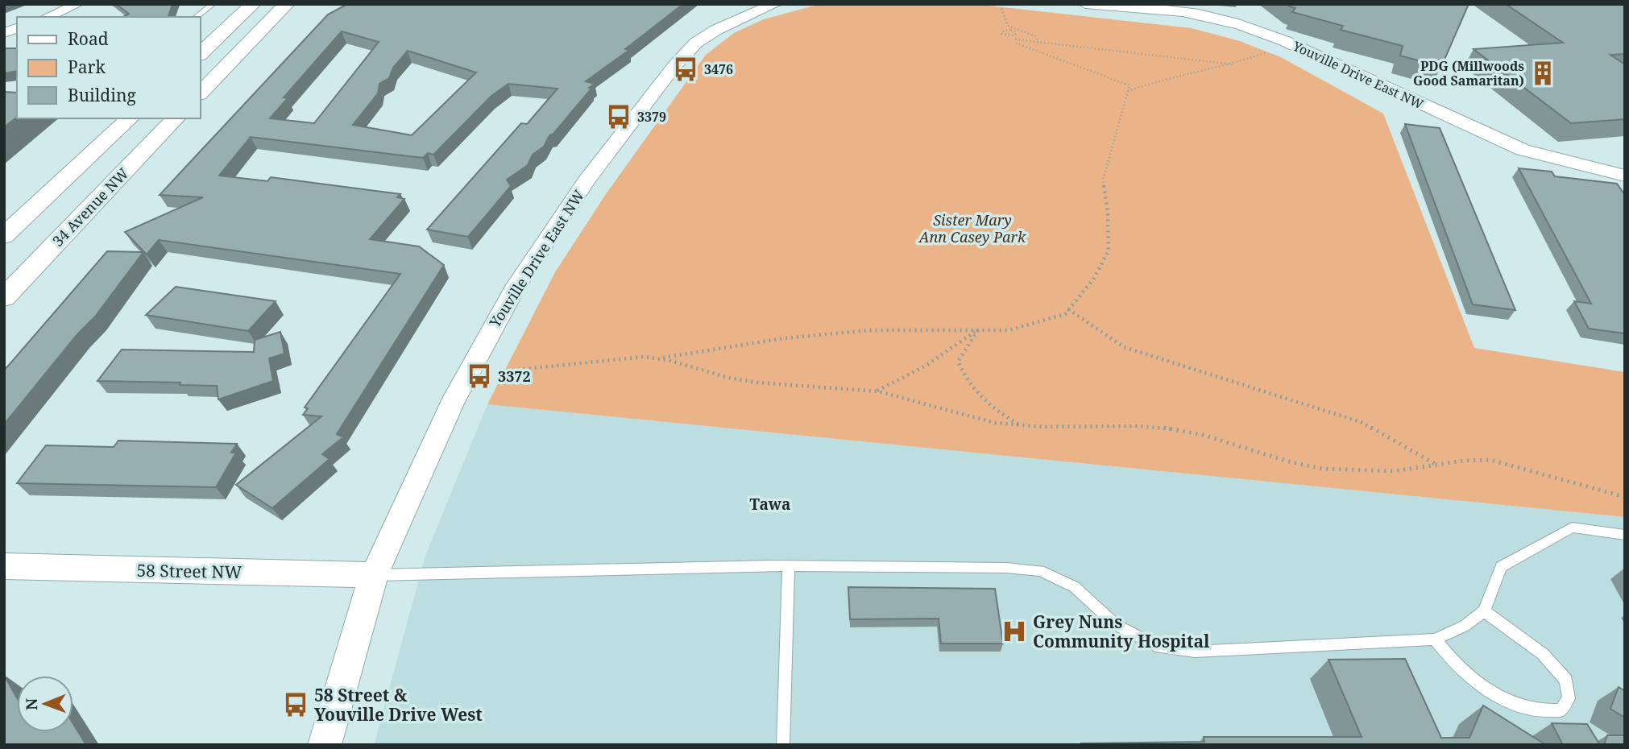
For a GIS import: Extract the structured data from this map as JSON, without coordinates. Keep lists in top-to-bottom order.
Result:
{
  "streets": {
    "main road": ["34 Avenue NW"],
    "street": ["Youville Drive East NW", "58 Street NW"]
  },
  "crossings": [
    ["Youville Drive East NW", "58 Street NW"]
  ],
  "districts": ["Tawa"],
  "parks": ["Sister Mary Ann Casey Park"],
  "places": {
    "bus stop": [
      "3476",
      "3379",
      "3372",
      "58 Street & Youville Drive West"
    ],
    "building": ["PDG (Millwoods Good Samaritan)"],
    "hospital": ["Grey Nuns Community Hospital"]
  },
  "legend": ["Road", "Park", "Building"],
  "north": "left"
}
